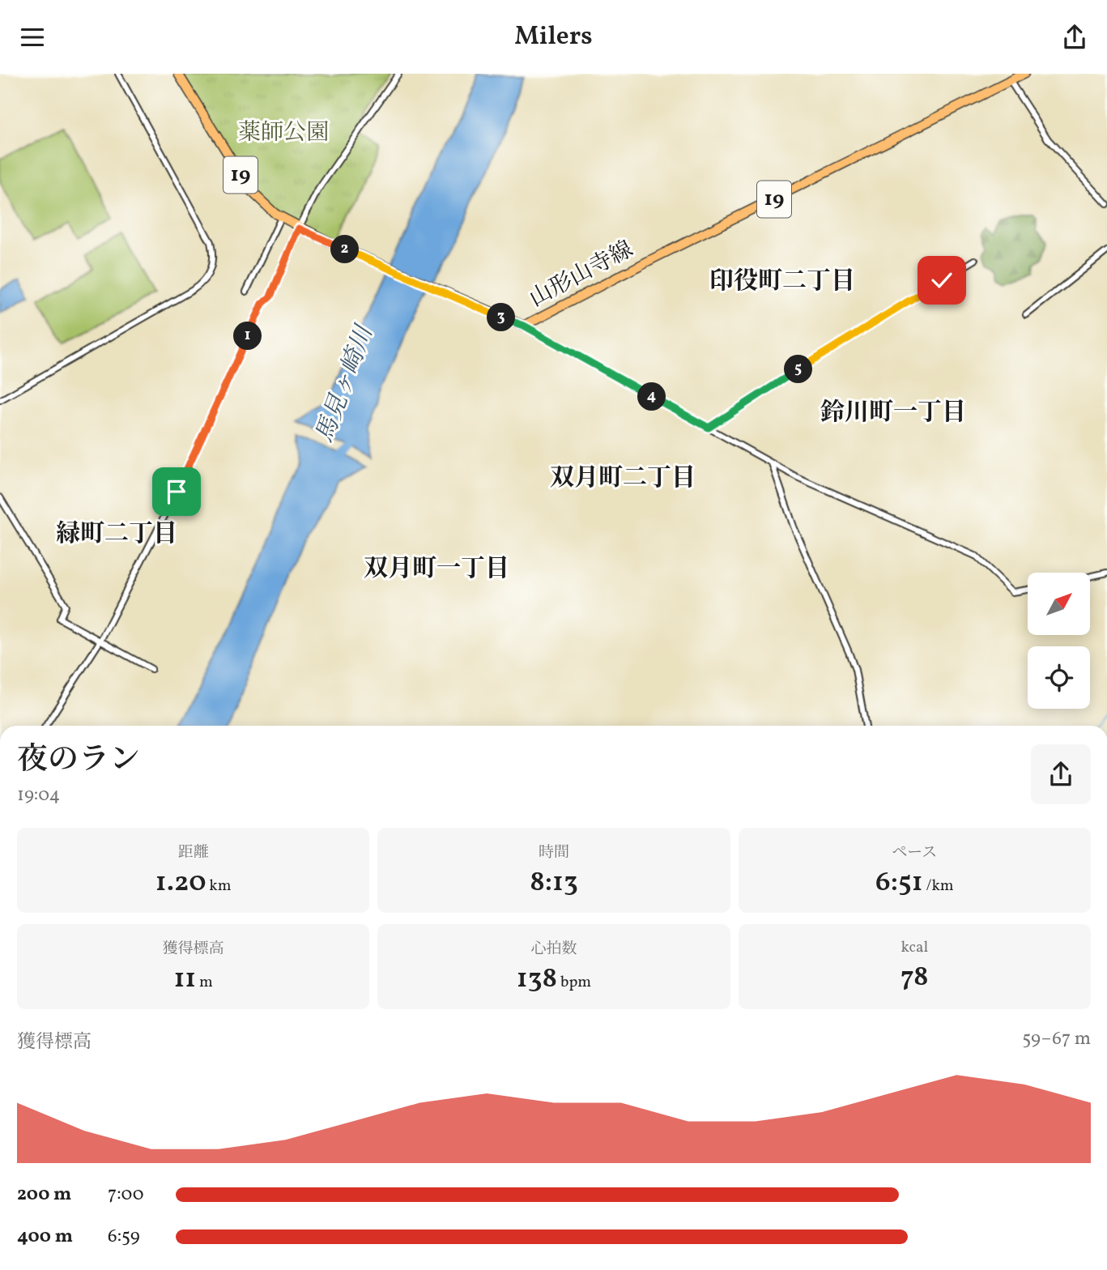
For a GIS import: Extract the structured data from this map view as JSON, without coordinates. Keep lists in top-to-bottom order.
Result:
{
  "streets": {
    "main road": ["19", "山形山寺線"]
  },
  "districts": [
    "印役町二丁目",
    "鈴川町一丁目",
    "双月町二丁目",
    "緑町二丁目",
    "双月町一丁目"
  ],
  "water": ["馬見ヶ崎川"],
  "parks": ["薬師公園"],
  "north": "top right",
  "page": {
    "header": "Milers",
    "pins": [
      "2",
      "3",
      "1",
      "5",
      "4"
    ],
    "heading": ["夜のラン", "19:04"],
    "stats": [
      ["距離", "1.20 km"],
      ["時間", "8:13"],
      ["ペース", "6:51 /km"],
      ["獲得標高", "11 m"],
      ["心拍数", "138 bpm"],
      ["kcal", "78"]
    ],
    "chart": ["獲得標高", "59–67 m"],
    "list": [
      {
        "name": "200 m",
        "note": "7:00"
      },
      {
        "name": "400 m",
        "note": "6:59"
      }
    ]
  }
}
